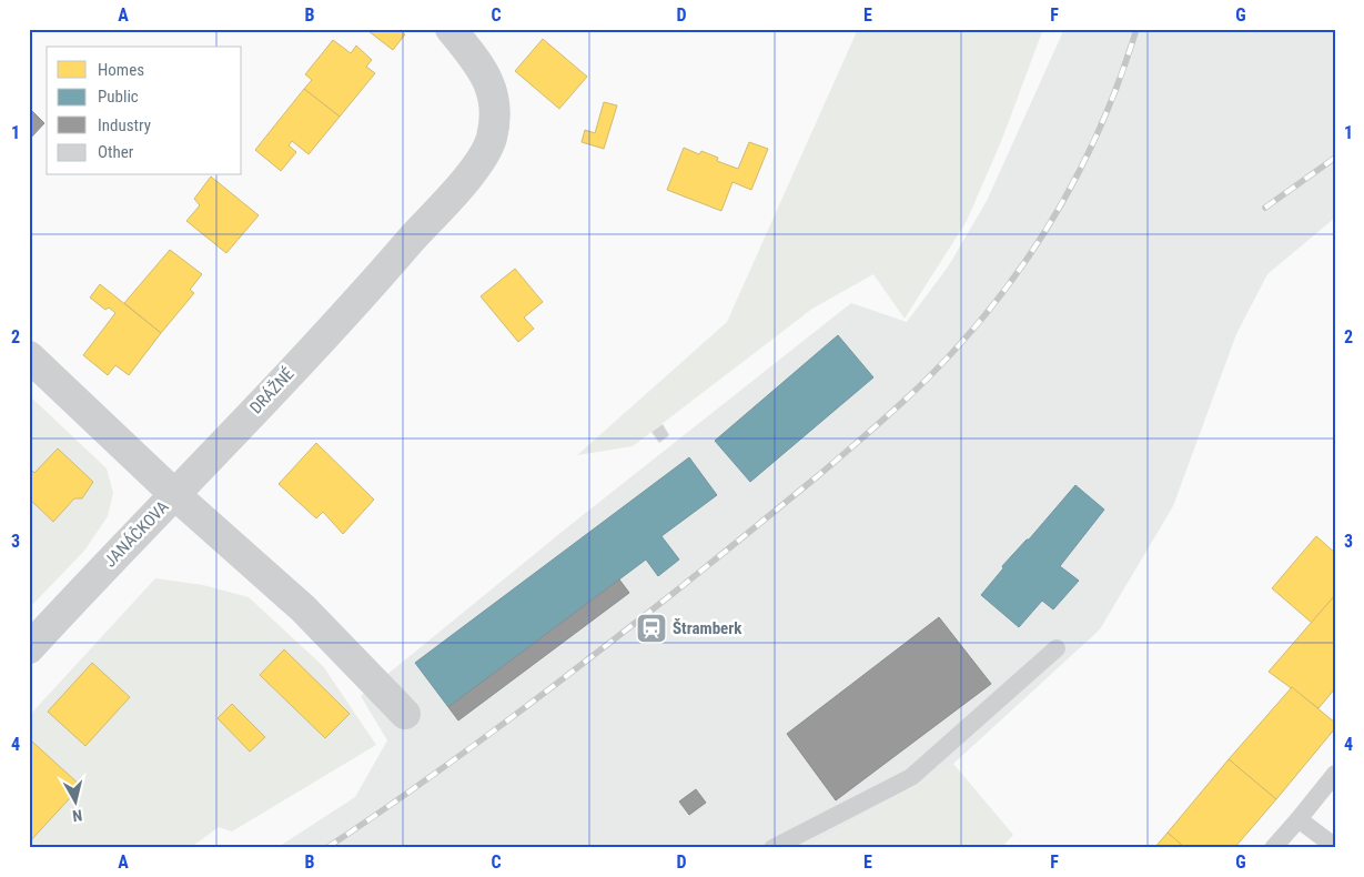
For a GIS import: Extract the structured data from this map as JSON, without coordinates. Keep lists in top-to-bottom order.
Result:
{
  "streets": {
    "street": ["DRÁŽNÉ", "JANÁČKOVA"]
  },
  "crossings": [
    ["DRÁŽNÉ", "JANÁČKOVA"]
  ],
  "places": {
    "station": ["Štramberk"]
  },
  "legend": [
    "Homes",
    "Public",
    "Industry",
    "Other"
  ],
  "north": "bottom",
  "grid": {
    "columns": [
      "A",
      "B",
      "C",
      "D",
      "E",
      "F",
      "G"
    ],
    "rows": [
      "1",
      "2",
      "3",
      "4"
    ]
  }
}
